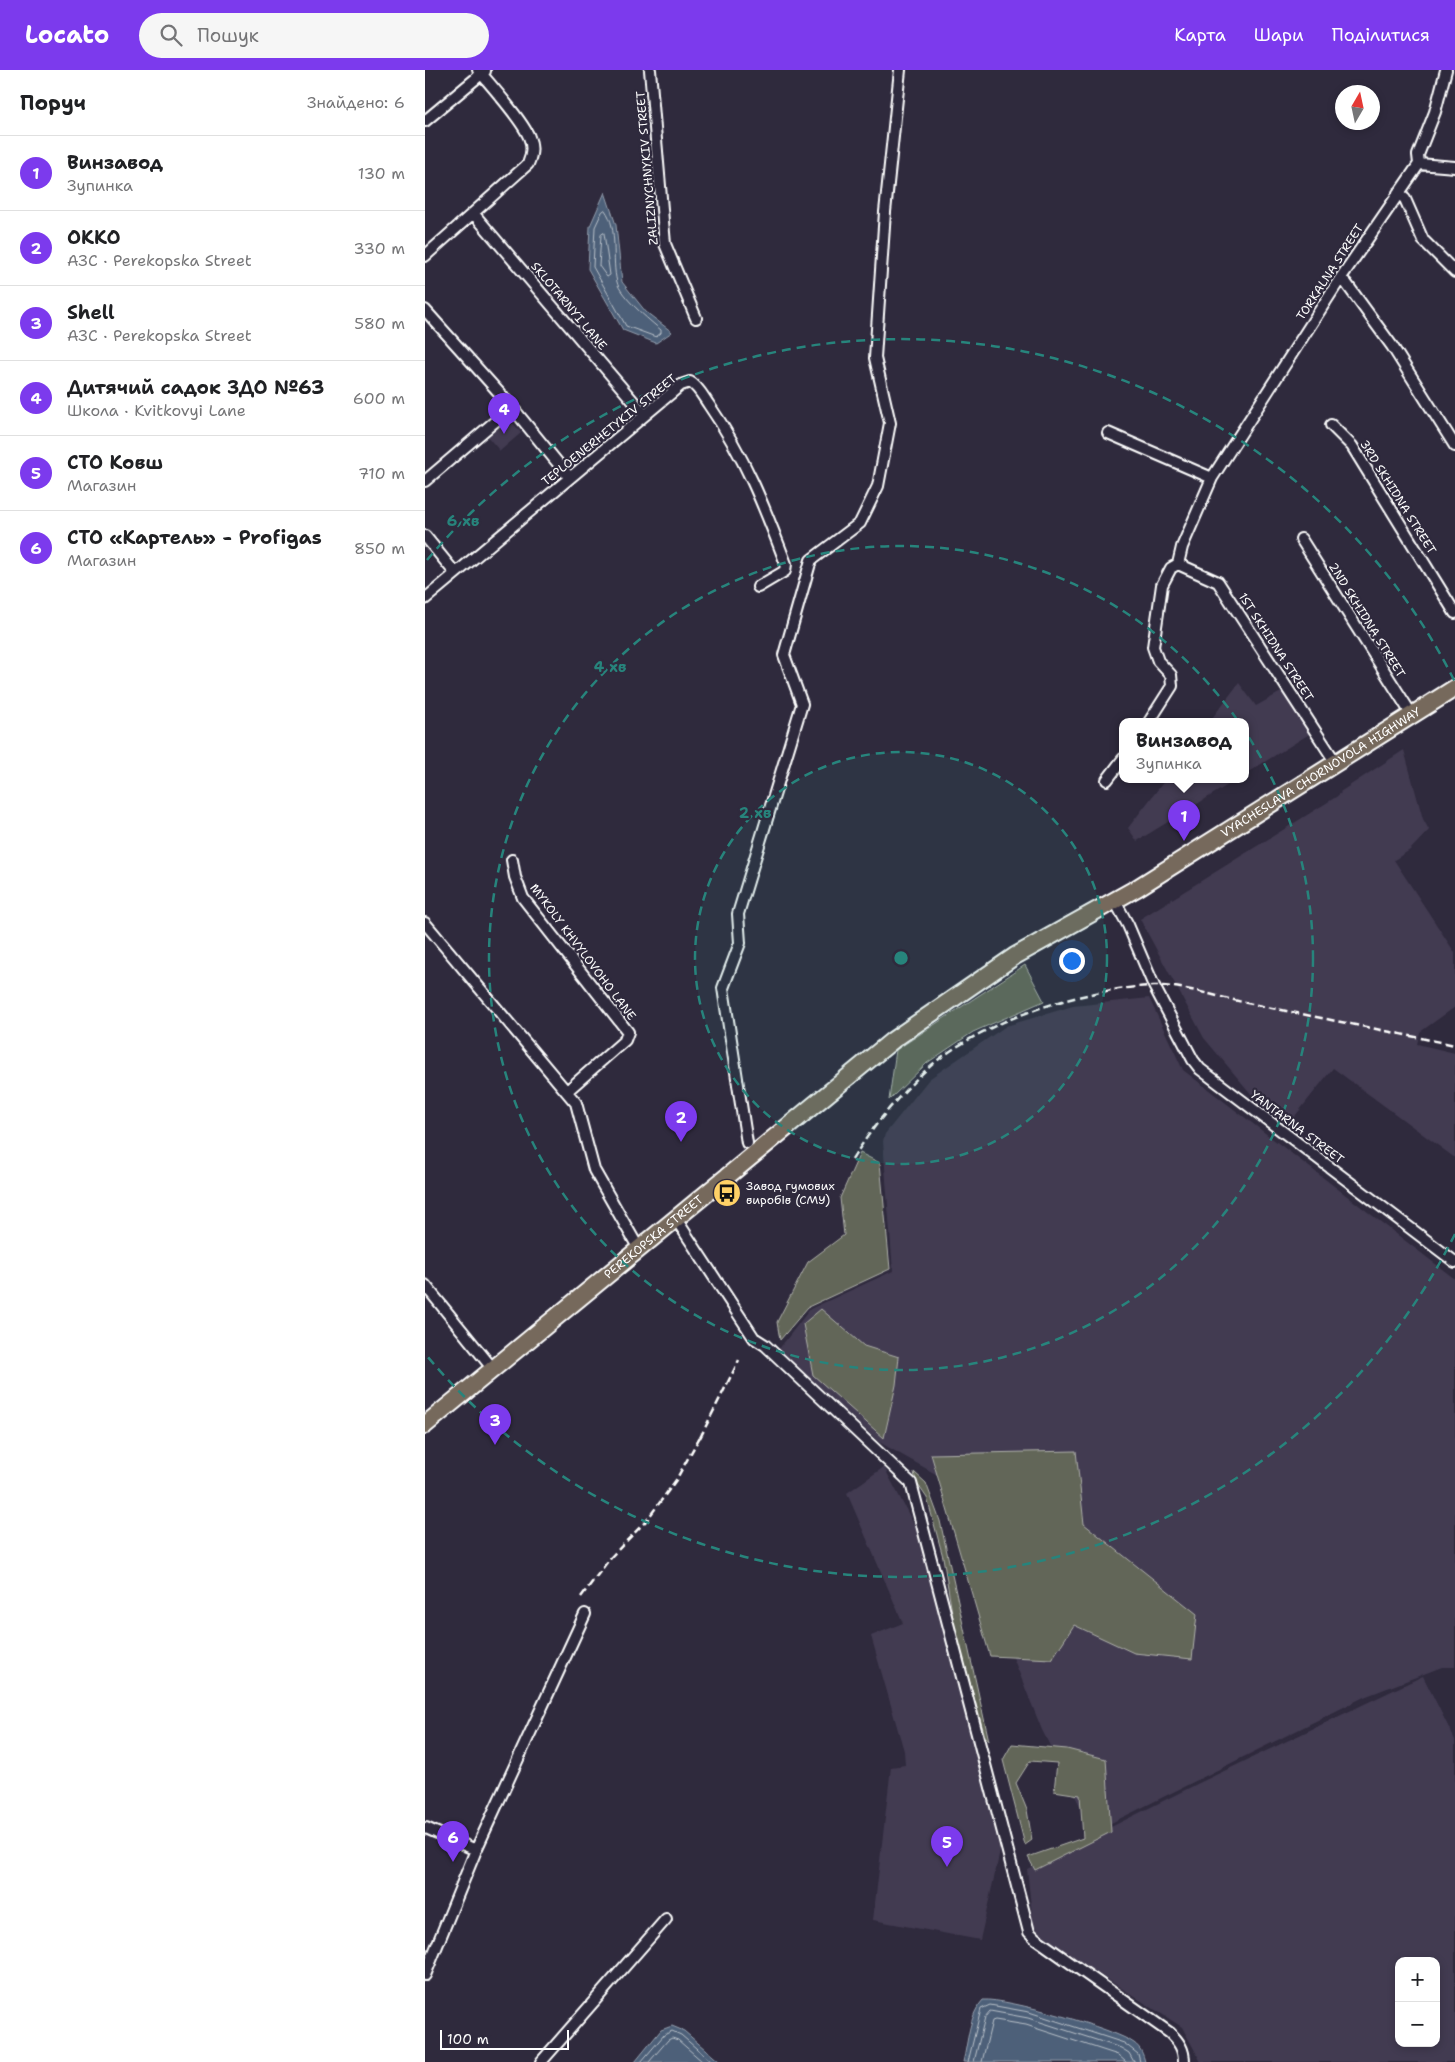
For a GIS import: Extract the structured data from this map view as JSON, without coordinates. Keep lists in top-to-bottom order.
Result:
{
  "streets": {
    "main road": ["VYACHESLAVA CHORNOVOLA HIGHWAY", "PEREKOPSKA STREET"],
    "street": [
      "ZALIZNYCHNYKIV STREET",
      "TORKALNA STREET",
      "SKLOTARNYI LANE",
      "TEPLOENERHETYKIV STREET",
      "3RD SKHIDNA STREET",
      "2ND SKHIDNA STREET",
      "1ST SKHIDNA STREET",
      "MYKOLY KHVYLOVOHO LANE",
      "YANTARNA STREET"
    ]
  },
  "crossings": [
    ["TORKALNA STREET", "1ST SKHIDNA STREET"],
    ["SKLOTARNYI LANE", "TEPLOENERHETYKIV STREET"],
    ["2ND SKHIDNA STREET", "VYACHESLAVA CHORNOVOLA HIGHWAY"],
    ["1ST SKHIDNA STREET", "VYACHESLAVA CHORNOVOLA HIGHWAY"],
    ["VYACHESLAVA CHORNOVOLA HIGHWAY", "YANTARNA STREET"],
    ["VYACHESLAVA CHORNOVOLA HIGHWAY", "PEREKOPSKA STREET"]
  ],
  "places": {
    "bus stop": ["Завод гумових виробів (СМУ)"]
  },
  "scale_bar": "100 m",
  "north": "top",
  "page": {
    "header": "Locato",
    "search": "Пошук",
    "nav": ["Карта", "Шари", "Поділитися"],
    "heading": ["Поруч", "Знайдено: 6"],
    "list": [
      {
        "mark": "1",
        "name": "Винзавод",
        "note": "Зупинка",
        "value": "130 m"
      },
      {
        "mark": "2",
        "name": "OKKO",
        "note": "АЗС · Perekopska Street",
        "value": "330 m"
      },
      {
        "mark": "3",
        "name": "Shell",
        "note": "АЗС · Perekopska Street",
        "value": "580 m"
      },
      {
        "mark": "4",
        "name": "Дитячий садок ЗДО №63",
        "note": "Школа · Kvitkovyi Lane",
        "value": "600 m"
      },
      {
        "mark": "5",
        "name": "СТО Ковш",
        "note": "Магазин",
        "value": "710 m"
      },
      {
        "mark": "6",
        "name": "СТО «Картель» - Profigas",
        "note": "Магазин",
        "value": "850 m"
      }
    ],
    "pins": [
      "4",
      "1",
      "2",
      "3",
      "6",
      "5"
    ],
    "popup": ["Винзавод", "Зупинка"],
    "map_buttons": ["+", "−"],
    "scale": "100 m"
  },
  "rings": ["6 хв", "4 хв", "2 хв"]
}
